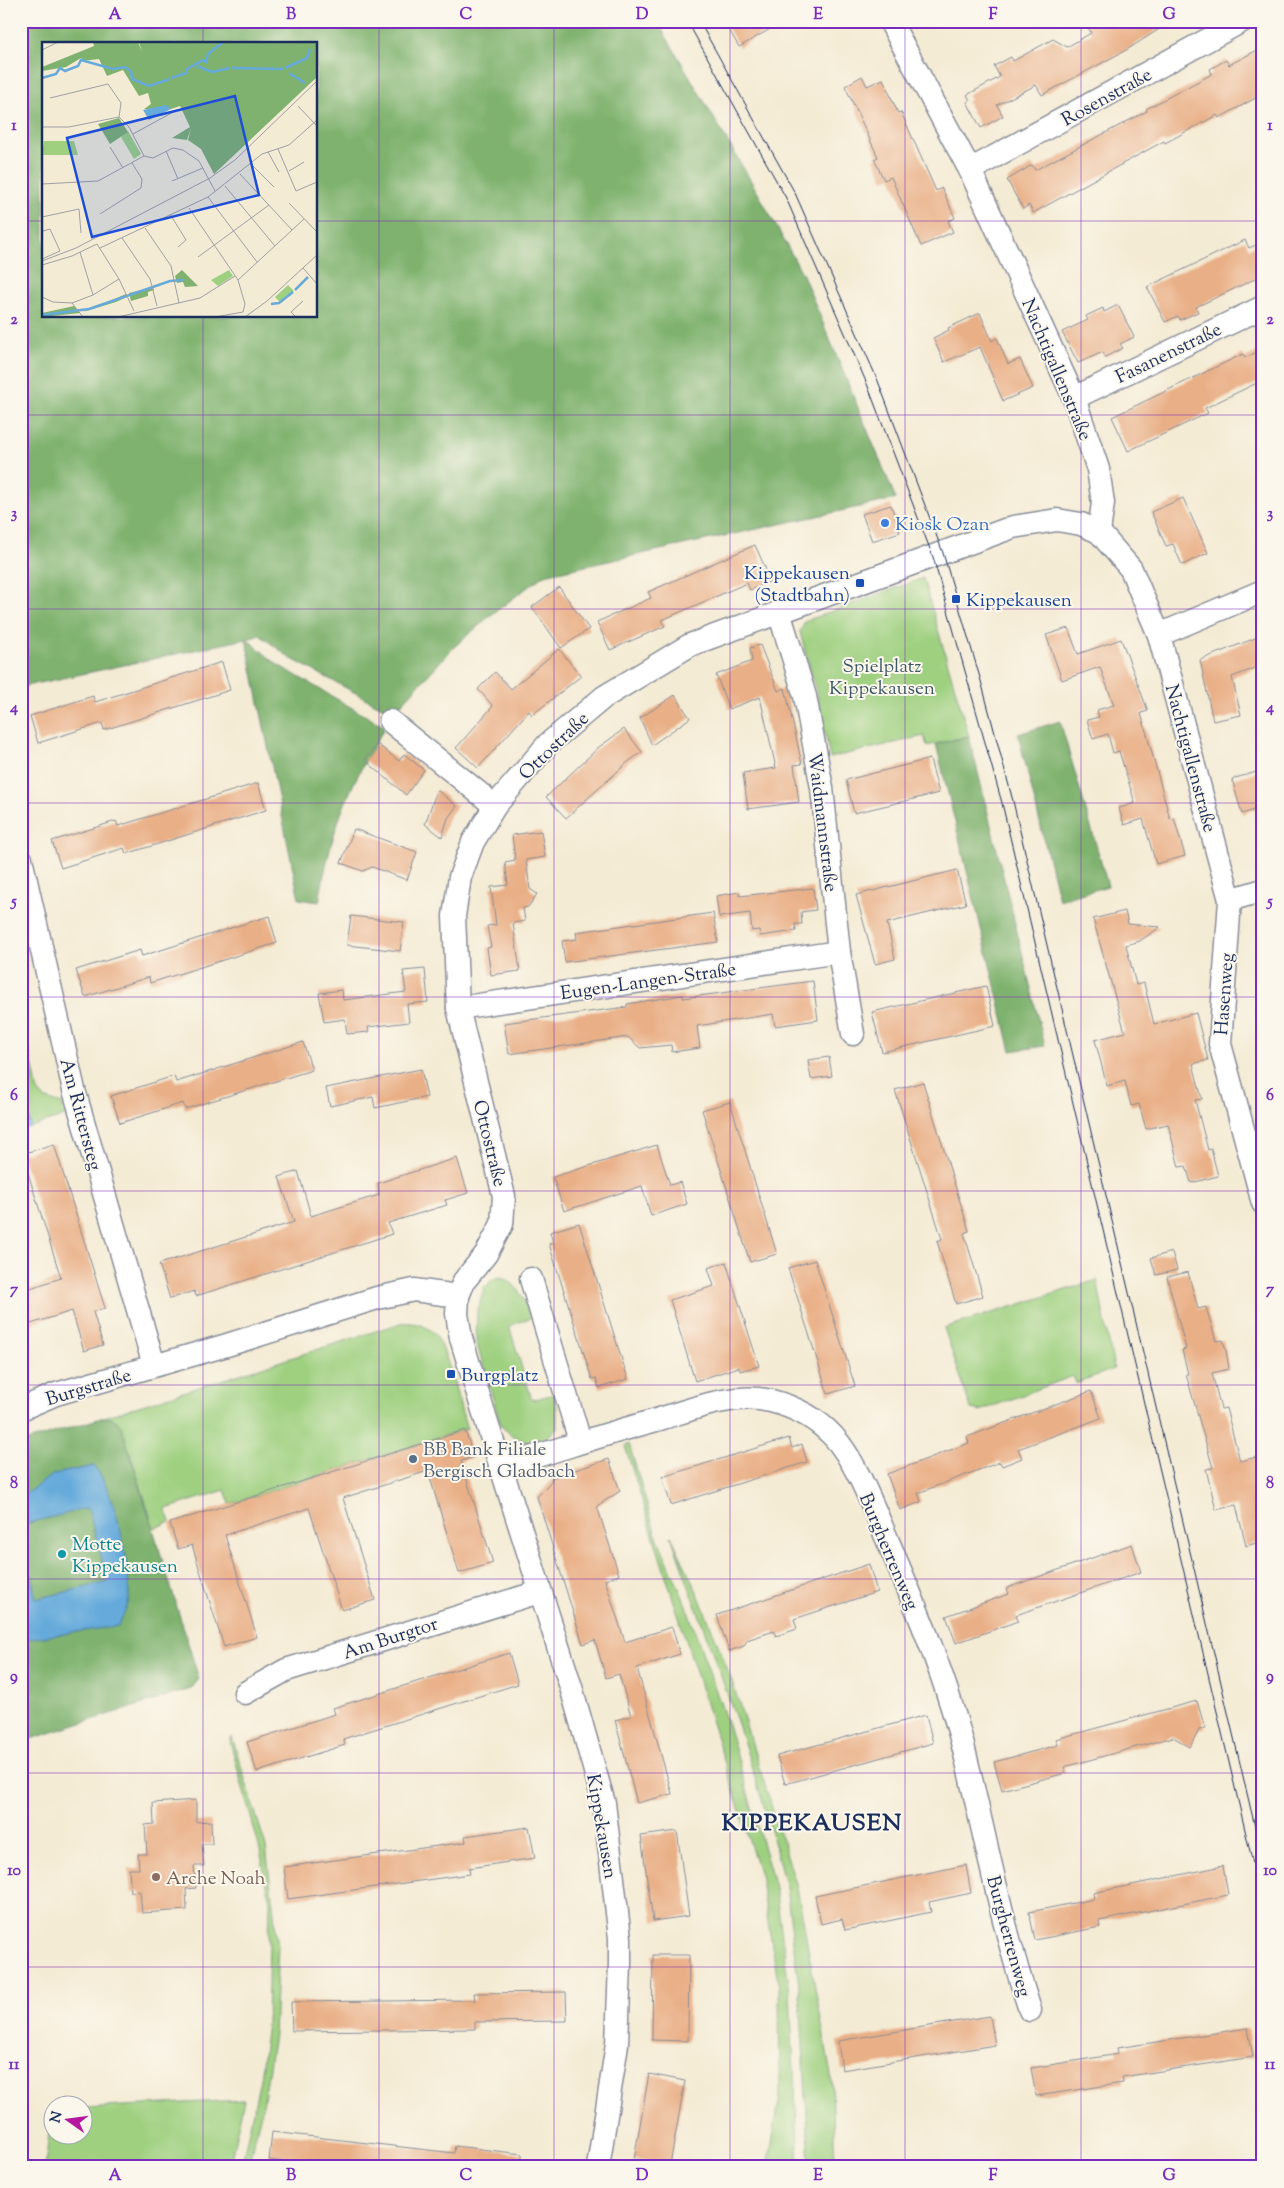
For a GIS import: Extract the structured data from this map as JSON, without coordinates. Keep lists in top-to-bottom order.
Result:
{
  "streets": {
    "street": [
      "Rosenstraße",
      "Fasanenstraße",
      "Nachtigallenstraße",
      "Ottostraße",
      "Waidmannstraße",
      "Eugen-Langen-Straße",
      "Hasenweg",
      "Am Rittersteg",
      "Burgstraße",
      "Burgherrenweg",
      "Am Burgtor",
      "Kippekausen"
    ]
  },
  "crossings": [
    ["Rosenstraße", "Nachtigallenstraße"],
    ["Fasanenstraße", "Nachtigallenstraße"],
    ["Nachtigallenstraße", "Ottostraße"],
    ["Nachtigallenstraße", "Hasenweg"],
    ["Ottostraße", "Waidmannstraße"],
    ["Ottostraße", "Eugen-Langen-Straße"],
    ["Waidmannstraße", "Eugen-Langen-Straße"],
    ["Am Rittersteg", "Burgstraße"],
    ["Burgherrenweg", "Kippekausen"],
    ["Am Burgtor", "Kippekausen"]
  ],
  "districts": ["KIPPEKAUSEN"],
  "parks": ["Spielplatz Kippekausen"],
  "places": {
    "other": [
      "Kiosk Ozan",
      "BB Bank Filiale Bergisch Gladbach",
      "Motte Kippekausen",
      "Arche Noah"
    ],
    "transit": ["Kippekausen (Stadtbahn)", "Kippekausen", "Burgplatz"]
  },
  "north": "left",
  "grid": {
    "columns": [
      "A",
      "B",
      "C",
      "D",
      "E",
      "F",
      "G"
    ],
    "rows": [
      "1",
      "2",
      "3",
      "4",
      "5",
      "6",
      "7",
      "8",
      "9",
      "10",
      "11"
    ]
  }
}
